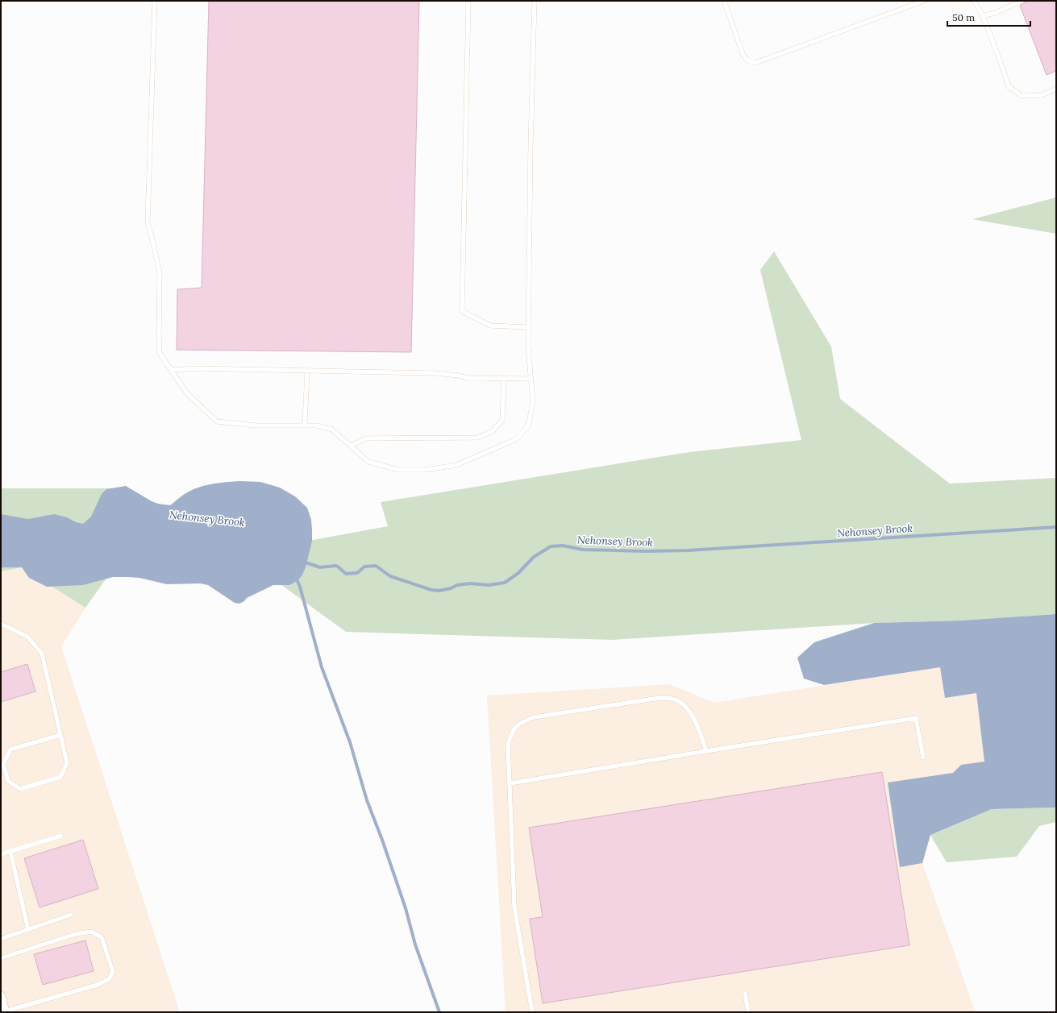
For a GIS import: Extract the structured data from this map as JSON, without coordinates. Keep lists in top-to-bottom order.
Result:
{
  "water": ["Nehonsey Brook"],
  "scale_bar": "50 m"
}
